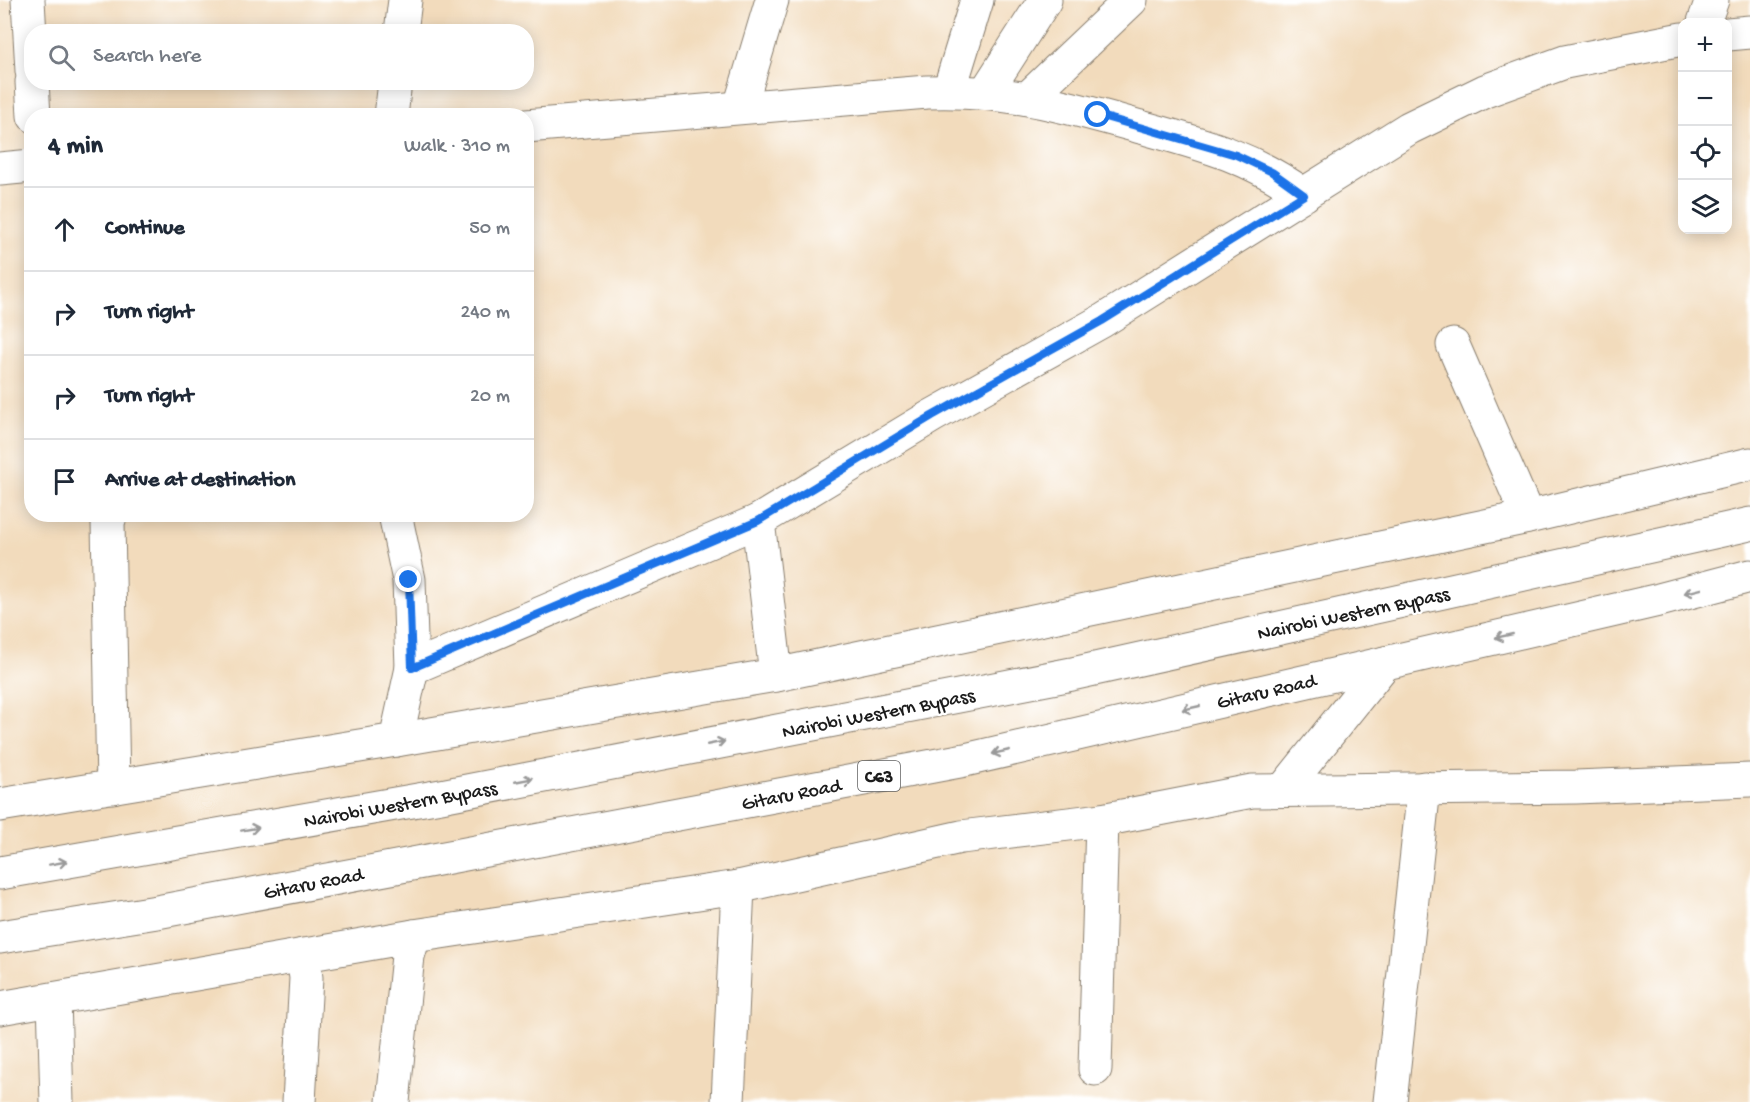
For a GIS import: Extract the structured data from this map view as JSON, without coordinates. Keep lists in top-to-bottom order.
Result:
{
  "streets": {
    "street": ["Nairobi Western Bypass", "Gitaru Road", "C63"]
  },
  "page": {
    "map_buttons": ["+", "−"],
    "search": "Search here",
    "heading": ["4 min", "Walk · 310 m"],
    "list": [
      ["Continue", "50 m"],
      ["Turn right", "240 m"],
      ["Turn right", "20 m"],
      "Arrive at destination"
    ]
  }
}
